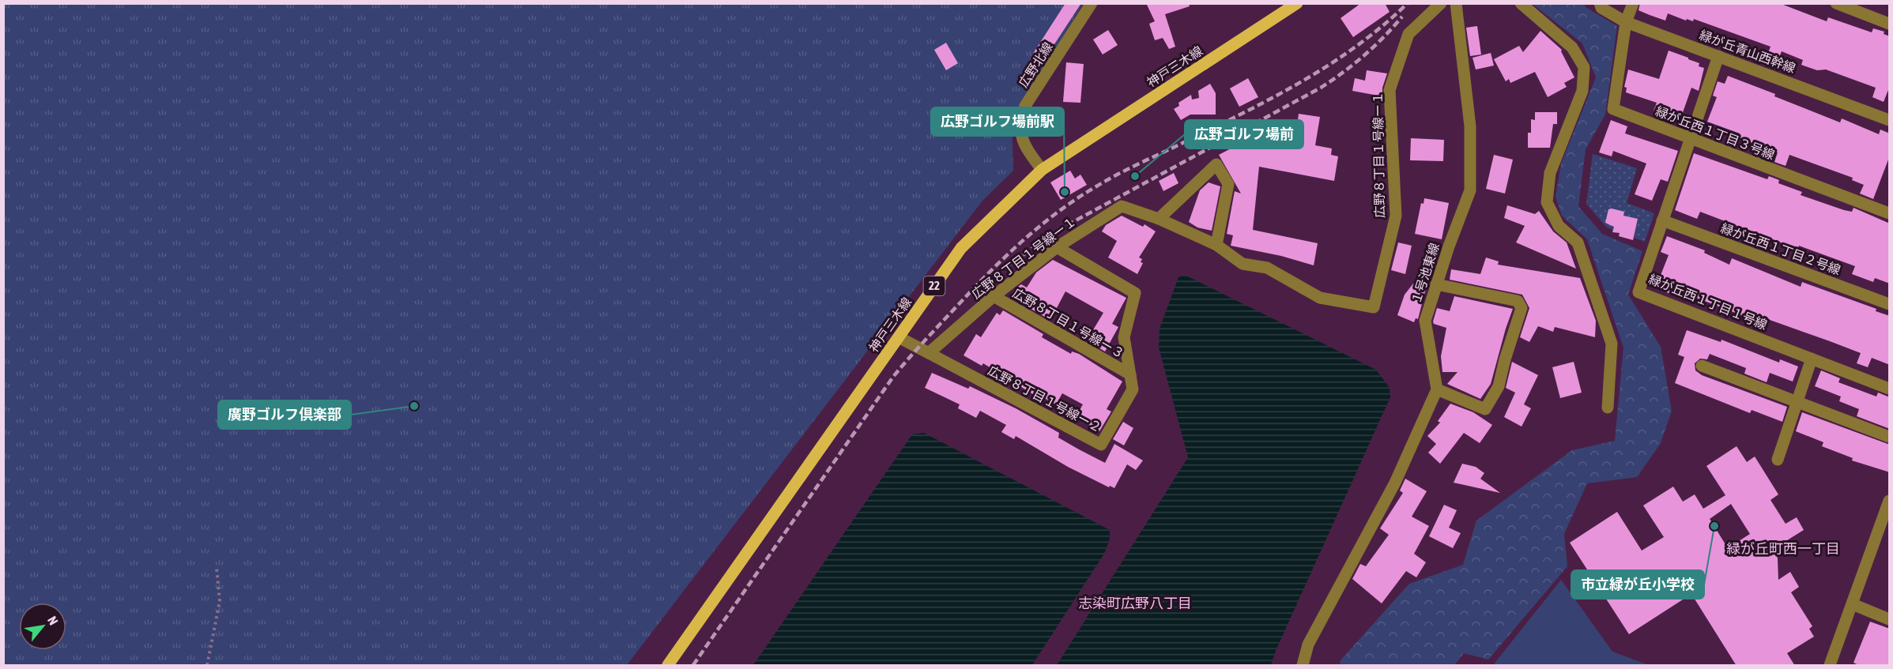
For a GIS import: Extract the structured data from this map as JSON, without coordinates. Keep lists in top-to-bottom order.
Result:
{
  "streets": {
    "main road": ["神戸三木線", "22"],
    "street": [
      "緑が丘青山西幹線",
      "広野北線",
      "緑が丘西１丁目３号線",
      "広野８丁目１号線ー１",
      "緑が丘西１丁目２号線",
      "１号池東線",
      "緑が丘西１丁目１号線",
      "広野８丁目１号線ー３",
      "広野８丁目１号線ー２"
    ]
  },
  "crossings": [
    ["緑が丘青山西幹線", "緑が丘西１丁目３号線"],
    ["緑が丘青山西幹線", "緑が丘西１丁目１号線"],
    ["広野北線", "神戸三木線"],
    ["緑が丘西１丁目３号線", "緑が丘西１丁目１号線"],
    ["広野８丁目１号線ー１", "広野８丁目１号線ー３"],
    ["広野８丁目１号線ー１", "広野８丁目１号線ー２"],
    ["緑が丘西１丁目２号線", "緑が丘西１丁目１号線"],
    ["広野８丁目１号線ー３", "広野８丁目１号線ー２"]
  ],
  "districts": ["緑が丘町西一丁目", "志染町広野八丁目"],
  "places": [
    "広野ゴルフ場前",
    "広野ゴルフ場前駅",
    "廣野ゴルフ倶楽部",
    "市立緑が丘小学校"
  ],
  "north": "top right"
}
